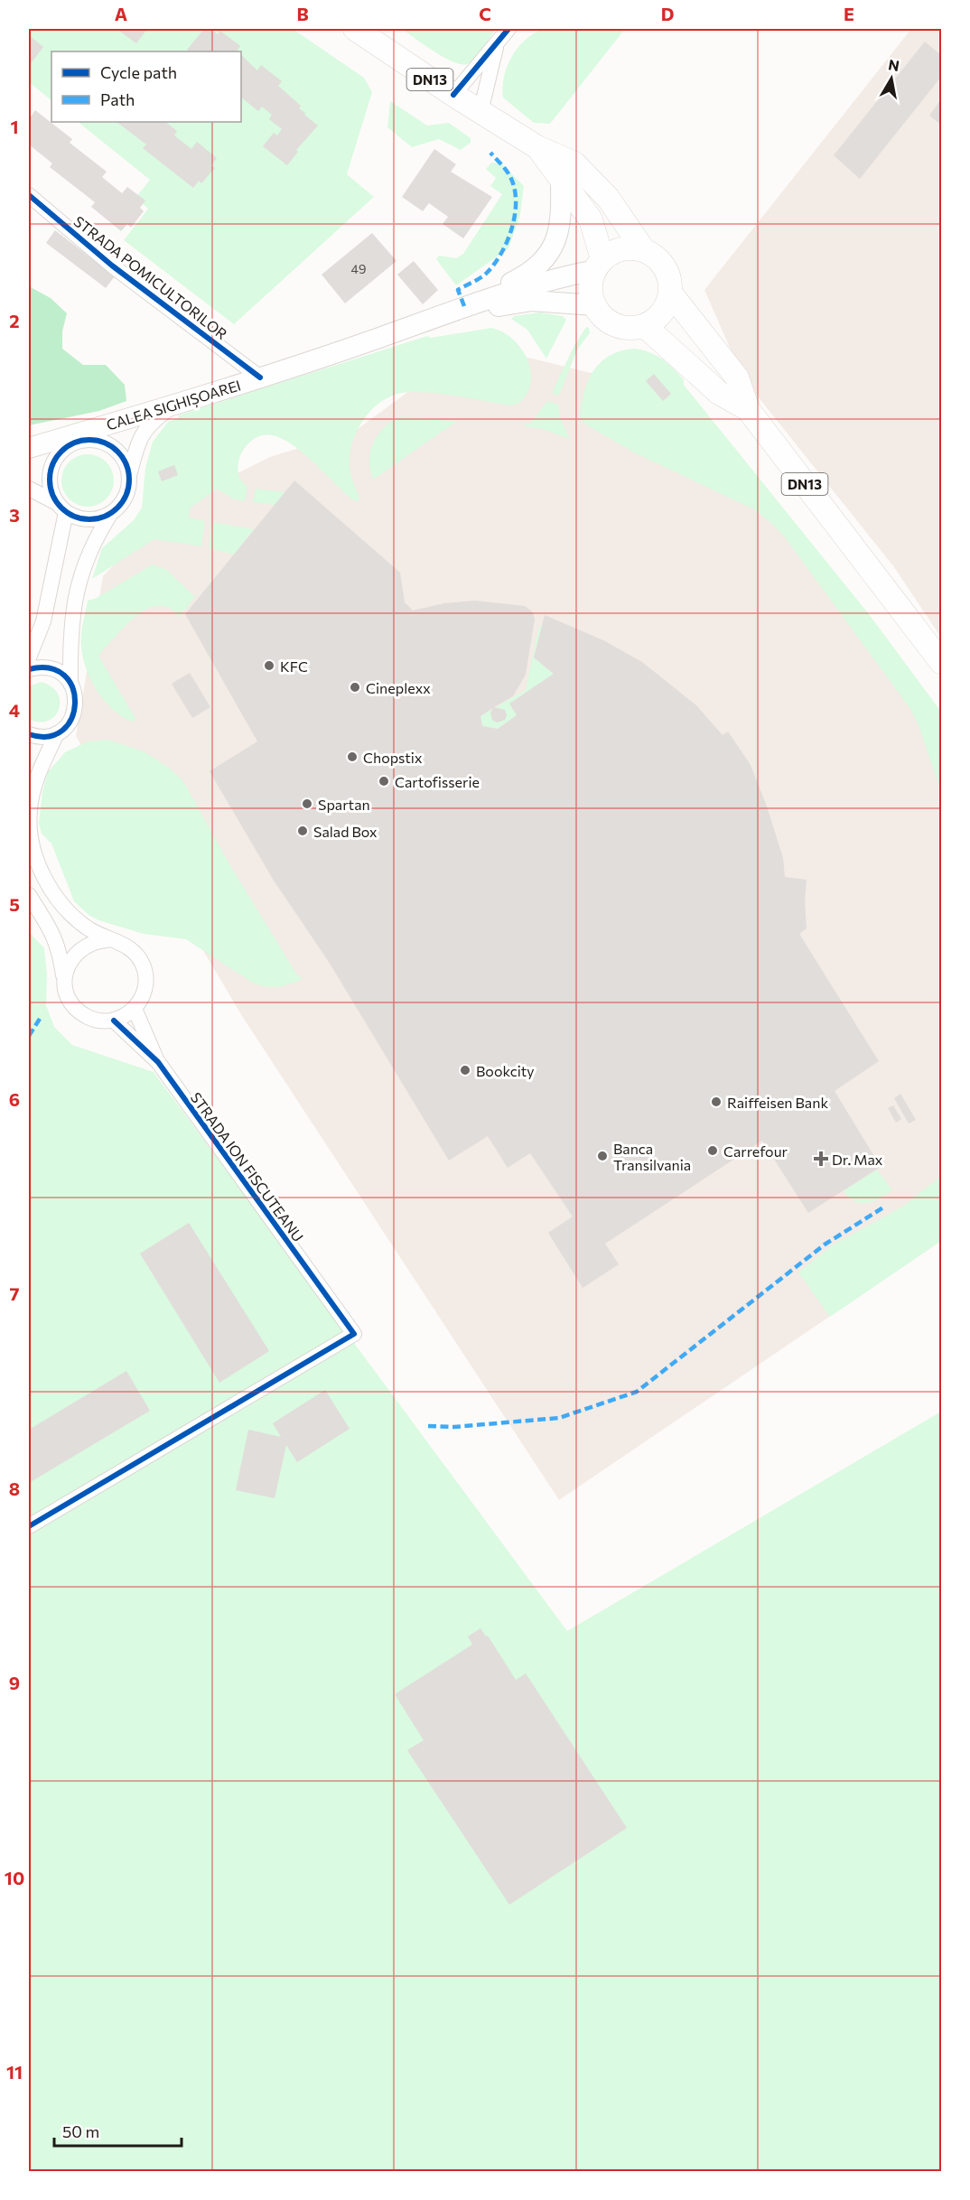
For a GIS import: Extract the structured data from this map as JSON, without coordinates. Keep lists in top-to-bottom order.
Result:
{
  "streets": {
    "main road": ["DN13", "CALEA SIGHIȘOAREI"],
    "street": ["STRADA POMICULTORILOR", "STRADA ION FISCUTEANU"]
  },
  "crossings": [
    ["DN13", "CALEA SIGHIȘOAREI"],
    ["STRADA POMICULTORILOR", "CALEA SIGHIȘOAREI"]
  ],
  "places": {
    "other": [
      "KFC",
      "Cineplexx",
      "Chopstix",
      "Cartofisserie",
      "Spartan",
      "Salad Box",
      "Bookcity",
      "Raiffeisen Bank",
      "Carrefour",
      "Banca Transilvania"
    ],
    "health": ["Dr. Max"]
  },
  "house_numbers": ["49"],
  "legend": ["Cycle path", "Path"],
  "scale_bar": "50 m",
  "north": "top",
  "grid": {
    "columns": [
      "A",
      "B",
      "C",
      "D",
      "E"
    ],
    "rows": [
      "1",
      "2",
      "3",
      "4",
      "5",
      "6",
      "7",
      "8",
      "9",
      "10",
      "11"
    ]
  }
}
